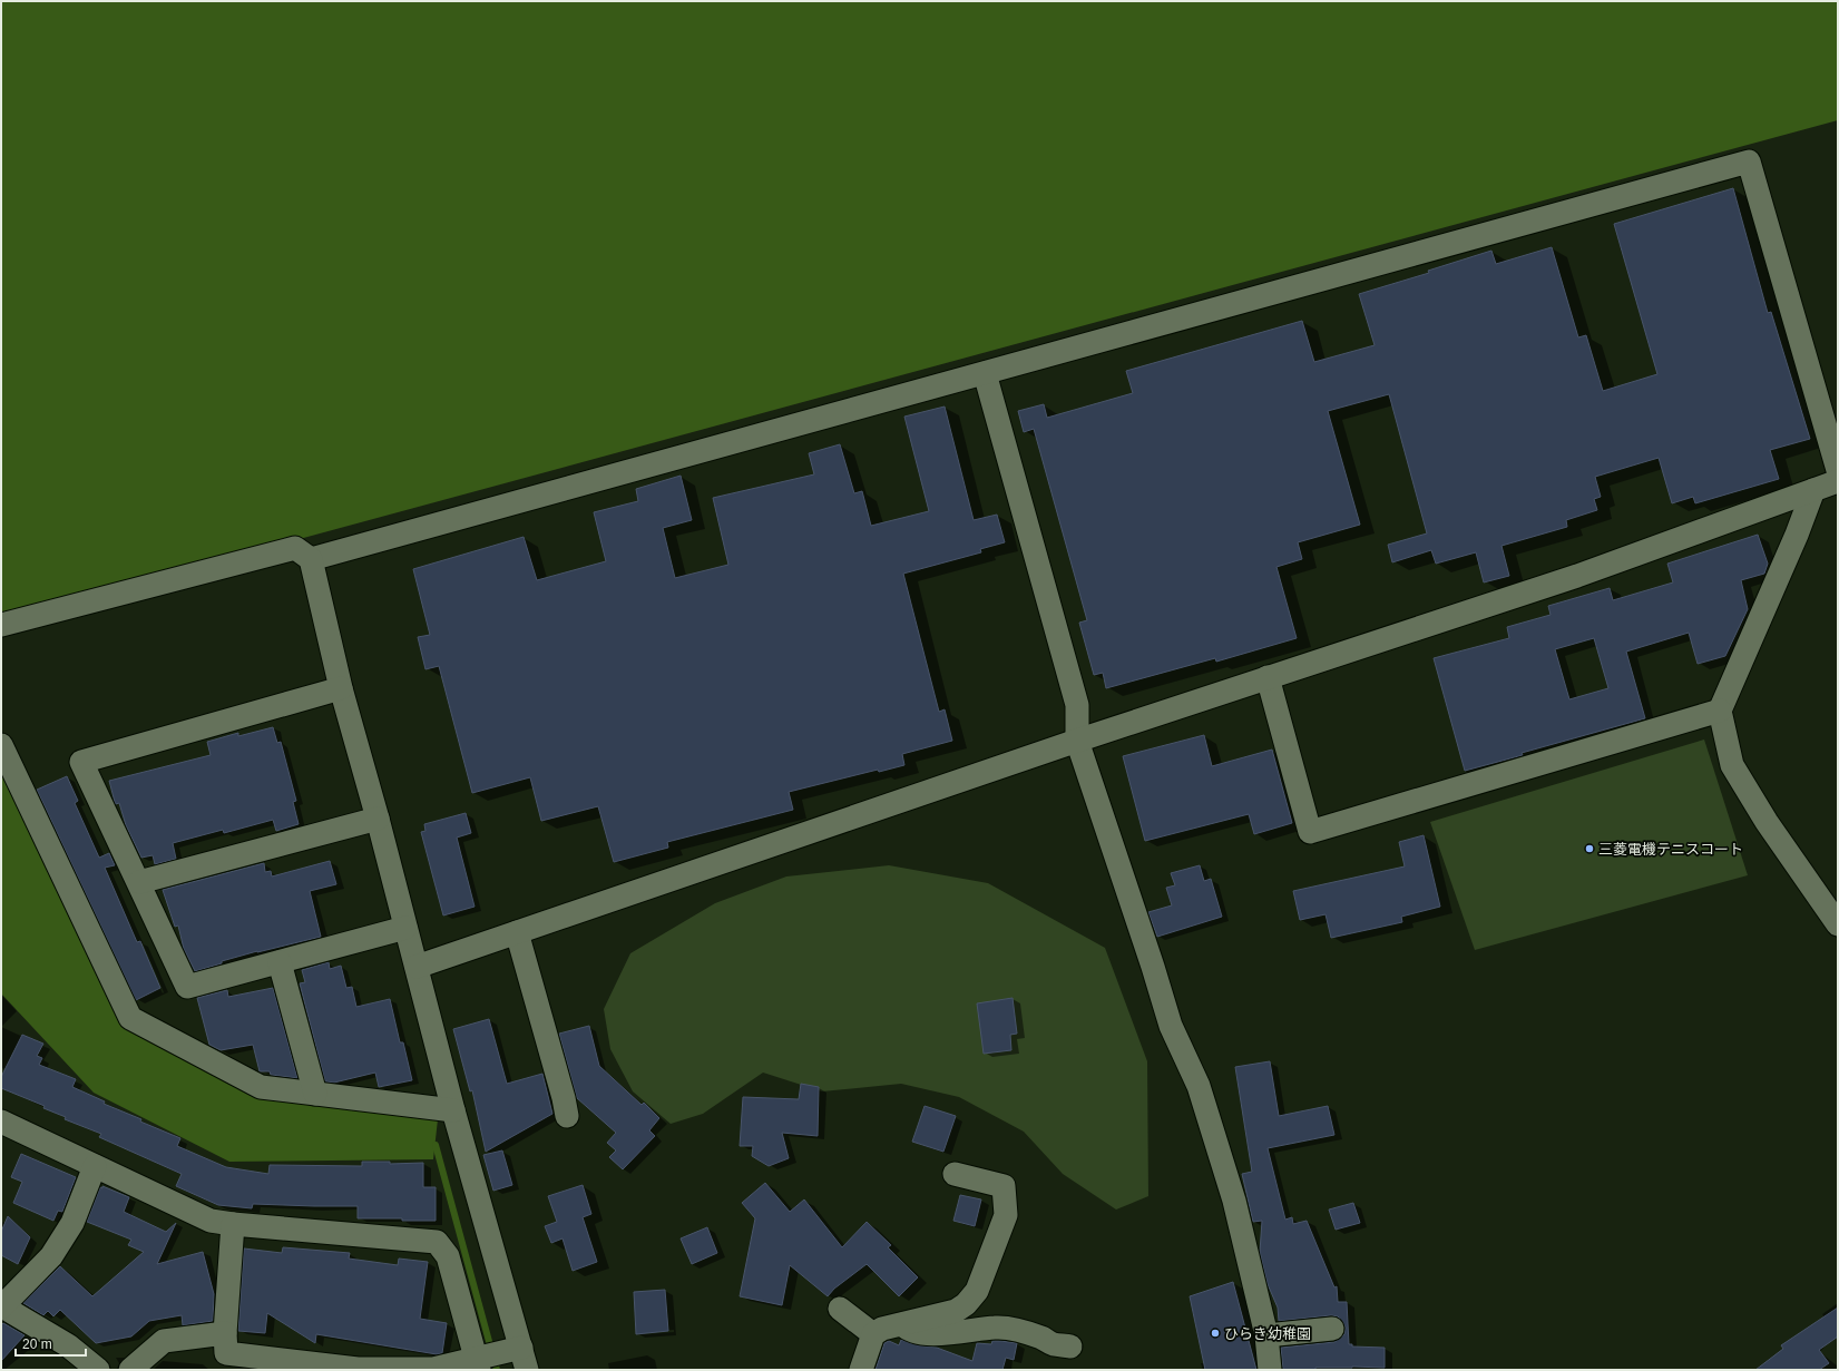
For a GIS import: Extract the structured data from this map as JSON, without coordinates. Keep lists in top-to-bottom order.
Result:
{
  "places": ["三菱電機テニスコート", "ひらき幼稚園"],
  "scale_bar": "20 m"
}
